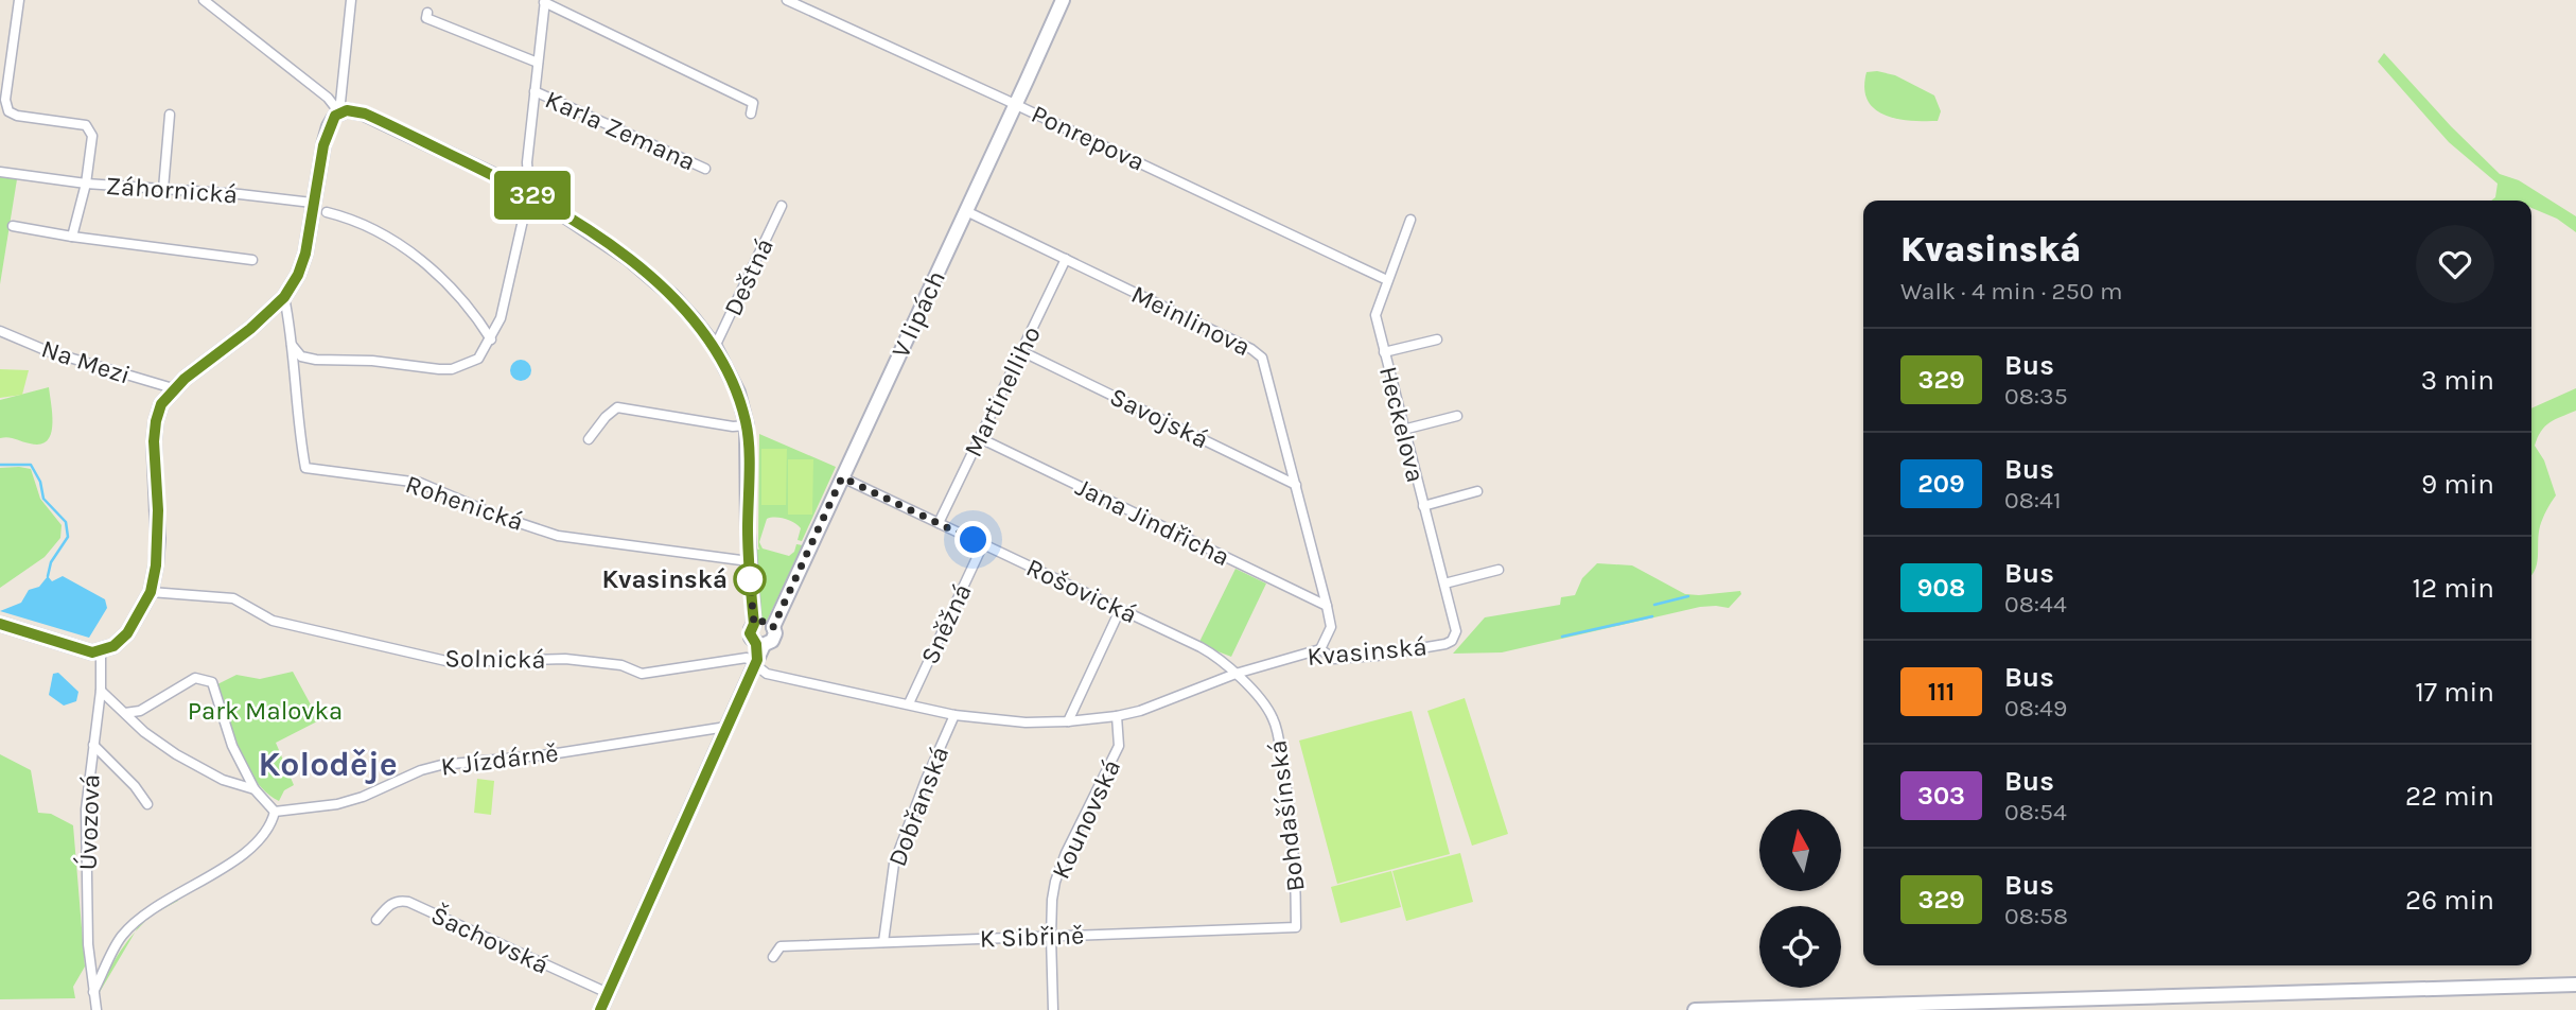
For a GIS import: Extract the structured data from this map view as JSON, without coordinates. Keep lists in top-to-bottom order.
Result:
{
  "streets": {
    "street": [
      "Karla Zemana",
      "Ponrepova",
      "Záhornická",
      "Deštná",
      "V lipách",
      "Meinlinova",
      "Na Mezi",
      "Martinelliho",
      "Savojská",
      "Heckelova",
      "Rohenická",
      "Jana Jindřicha",
      "Rošovická",
      "Sněžná",
      "Kvasinská",
      "Solnická",
      "K Jízdárně",
      "Dobřanská",
      "Bohdašínská",
      "Kounovská",
      "Úvozová",
      "K Sibřině",
      "Šachovská"
    ]
  },
  "crossings": [
    ["Ponrepova", "V lipách"],
    ["Ponrepova", "Heckelova"],
    ["V lipách", "Meinlinova"],
    ["V lipách", "Rošovická"],
    ["Meinlinova", "Martinelliho"],
    ["Meinlinova", "Savojská"],
    ["Meinlinova", "Jana Jindřicha"],
    ["Meinlinova", "Kvasinská"],
    ["Martinelliho", "Savojská"],
    ["Martinelliho", "Jana Jindřicha"],
    ["Martinelliho", "Rošovická"],
    ["Heckelova", "Kvasinská"],
    ["Rošovická", "Sněžná"],
    ["Rošovická", "Kvasinská"],
    ["Rošovická", "Bohdašínská"],
    ["Sněžná", "Kvasinská"],
    ["Kvasinská", "Solnická"],
    ["Kvasinská", "Dobřanská"],
    ["Kvasinská", "Bohdašínská"],
    ["Kvasinská", "Kounovská"],
    ["Dobřanská", "K Sibřině"],
    ["Bohdašínská", "K Sibřině"],
    ["Kounovská", "K Sibřině"]
  ],
  "districts": ["Koloděje"],
  "parks": ["Park Malovka"],
  "places": ["Kvasinská"],
  "lines": ["bus line 329"],
  "north": "top",
  "page": {
    "on_map": "329",
    "heading": ["Kvasinská", "Walk · 4 min · 250 m"],
    "list": [
      {
        "mark": "329",
        "name": "Bus",
        "note": "08:35",
        "value": "3 min"
      },
      {
        "mark": "209",
        "name": "Bus",
        "note": "08:41",
        "value": "9 min"
      },
      {
        "mark": "908",
        "name": "Bus",
        "note": "08:44",
        "value": "12 min"
      },
      {
        "mark": "111",
        "name": "Bus",
        "note": "08:49",
        "value": "17 min"
      },
      {
        "mark": "303",
        "name": "Bus",
        "note": "08:54",
        "value": "22 min"
      },
      {
        "mark": "329",
        "name": "Bus",
        "note": "08:58",
        "value": "26 min"
      }
    ]
  }
}
